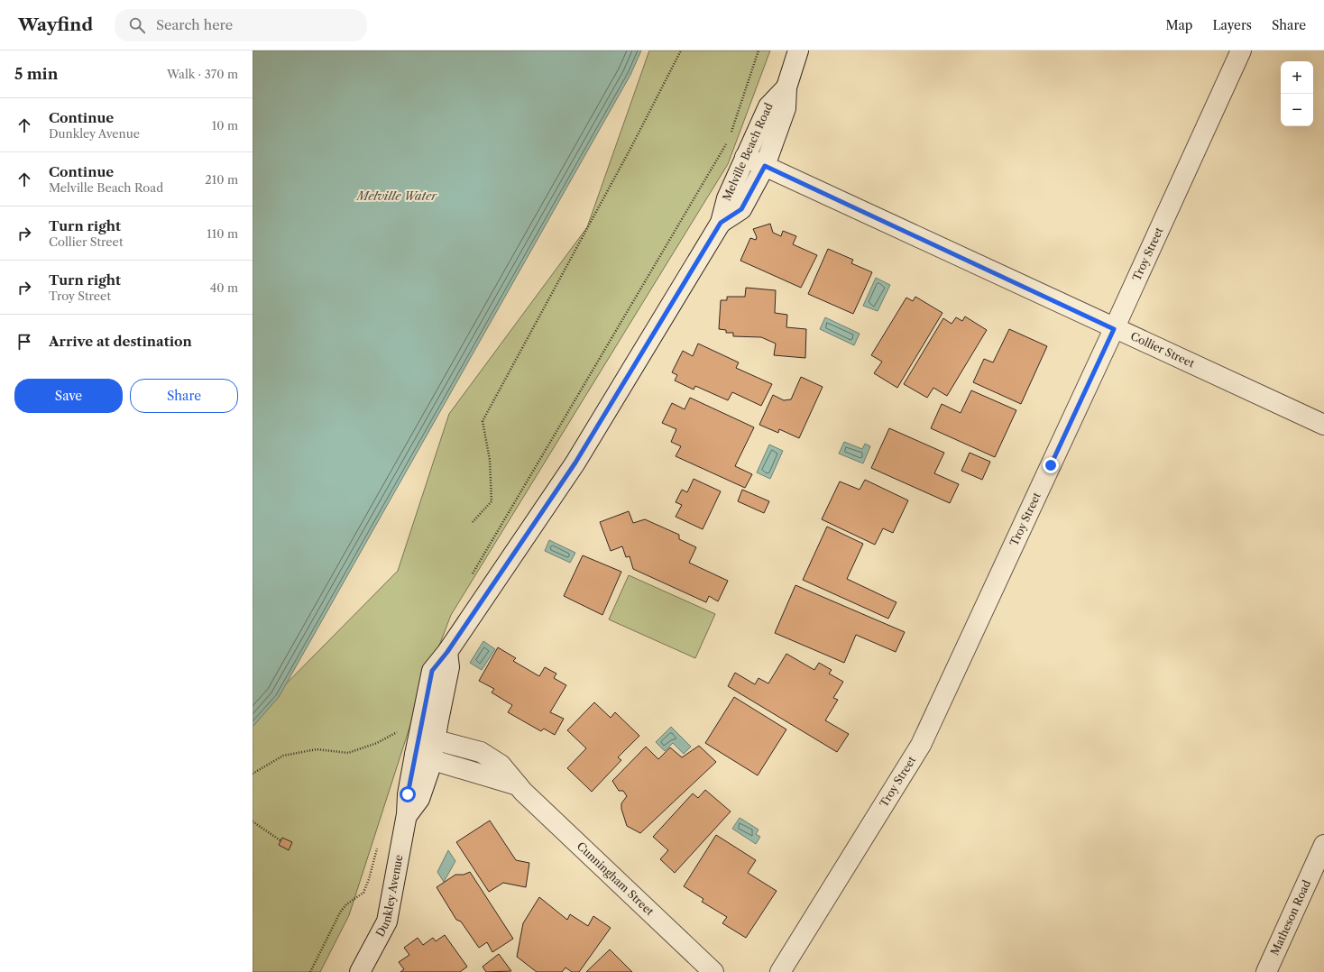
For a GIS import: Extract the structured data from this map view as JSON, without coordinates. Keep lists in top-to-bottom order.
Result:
{
  "streets": {
    "street": [
      "Melville Beach Road",
      "Troy Street",
      "Collier Street",
      "Cunningham Street",
      "Dunkley Avenue",
      "Matheson Road"
    ]
  },
  "crossings": [
    ["Melville Beach Road", "Collier Street"],
    ["Melville Beach Road", "Cunningham Street"],
    ["Melville Beach Road", "Dunkley Avenue"],
    ["Troy Street", "Collier Street"],
    ["Cunningham Street", "Dunkley Avenue"]
  ],
  "water": ["Melville Water"],
  "page": {
    "header": "Wayfind",
    "search": "Search here",
    "nav": ["Map", "Layers", "Share"],
    "heading": ["5 min", "Walk · 370 m"],
    "map_buttons": ["+", "−"],
    "list": [
      ["Continue", "Dunkley Avenue", "10 m"],
      ["Continue", "Melville Beach Road", "210 m"],
      ["Turn right", "Collier Street", "110 m"],
      ["Turn right", "Troy Street", "40 m"],
      "Arrive at destination"
    ],
    "buttons": ["Save", "Share"]
  }
}
